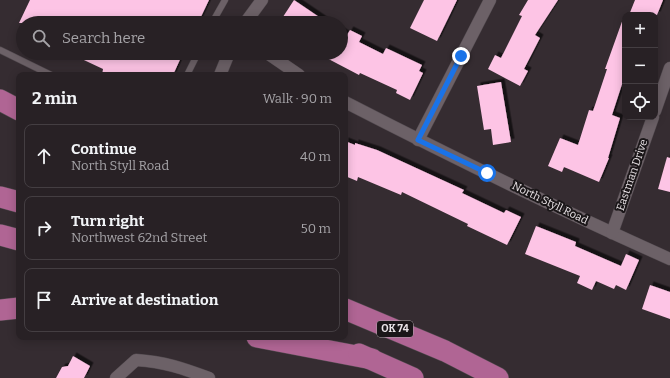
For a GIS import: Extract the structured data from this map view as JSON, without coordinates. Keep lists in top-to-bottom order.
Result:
{
  "streets": {
    "highway": ["OK 74"],
    "street": ["Eastman Drive", "North Styll Road"]
  },
  "crossings": [
    ["Eastman Drive", "North Styll Road"]
  ],
  "page": {
    "map_buttons": ["+", "−"],
    "search": "Search here",
    "heading": ["2 min", "Walk · 90 m"],
    "list": [
      ["Continue", "North Styll Road", "40 m"],
      ["Turn right", "Northwest 62nd Street", "50 m"],
      "Arrive at destination"
    ]
  }
}
